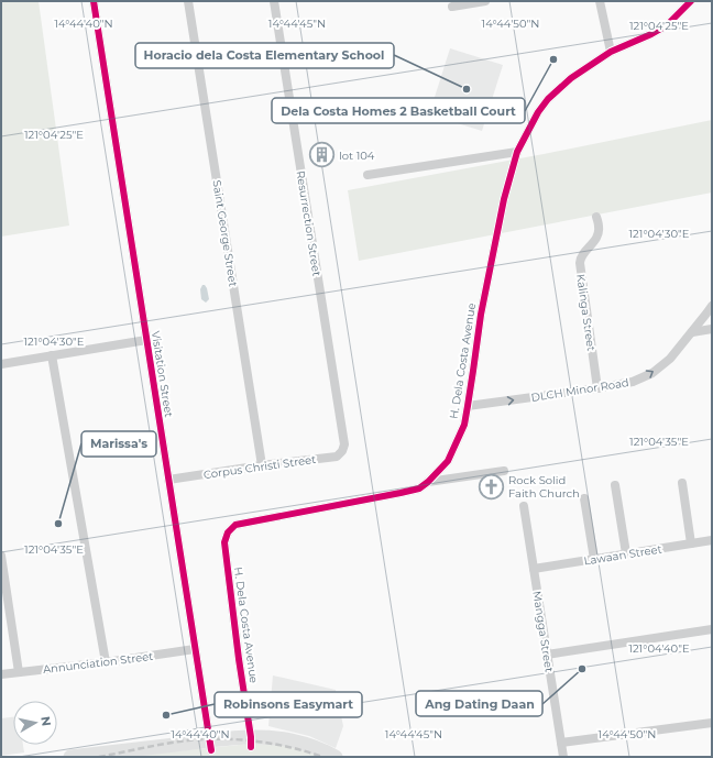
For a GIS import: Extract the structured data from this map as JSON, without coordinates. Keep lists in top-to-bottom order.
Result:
{
  "streets": {
    "street": [
      "Resurrection Street",
      "Saint George Street",
      "Kalinga Street",
      "H. Dela Costa Avenue",
      "Visitation Street",
      "DLCH Minor Road",
      "Corpus Christi Street",
      "Lawaan Street",
      "Mangga Street",
      "Annunciation Street"
    ]
  },
  "crossings": [
    ["Resurrection Street", "Corpus Christi Street"],
    ["Saint George Street", "Corpus Christi Street"],
    ["Kalinga Street", "DLCH Minor Road"],
    ["H. Dela Costa Avenue", "DLCH Minor Road"],
    ["Visitation Street", "Corpus Christi Street"],
    ["Visitation Street", "Annunciation Street"],
    ["Lawaan Street", "Mangga Street"]
  ],
  "one_way": ["DLCH Minor Road"],
  "places": {
    "other": [
      "Dela Costa Homes 2 Basketball Court",
      "Horacio dela Costa Elementary School",
      "Marissa's",
      "Ang Dating Daan",
      "Robinsons Easymart"
    ],
    "building": ["lot 104"],
    "church": ["Rock Solid Faith Church"]
  },
  "north": "right",
  "coordinates": [
    "14°44'40\"N",
    "14°44'45\"N",
    "14°44'50\"N",
    "121°04'25\"E",
    "121°04'30\"E",
    "121°04'35\"E",
    "121°04'40\"E"
  ]
}
